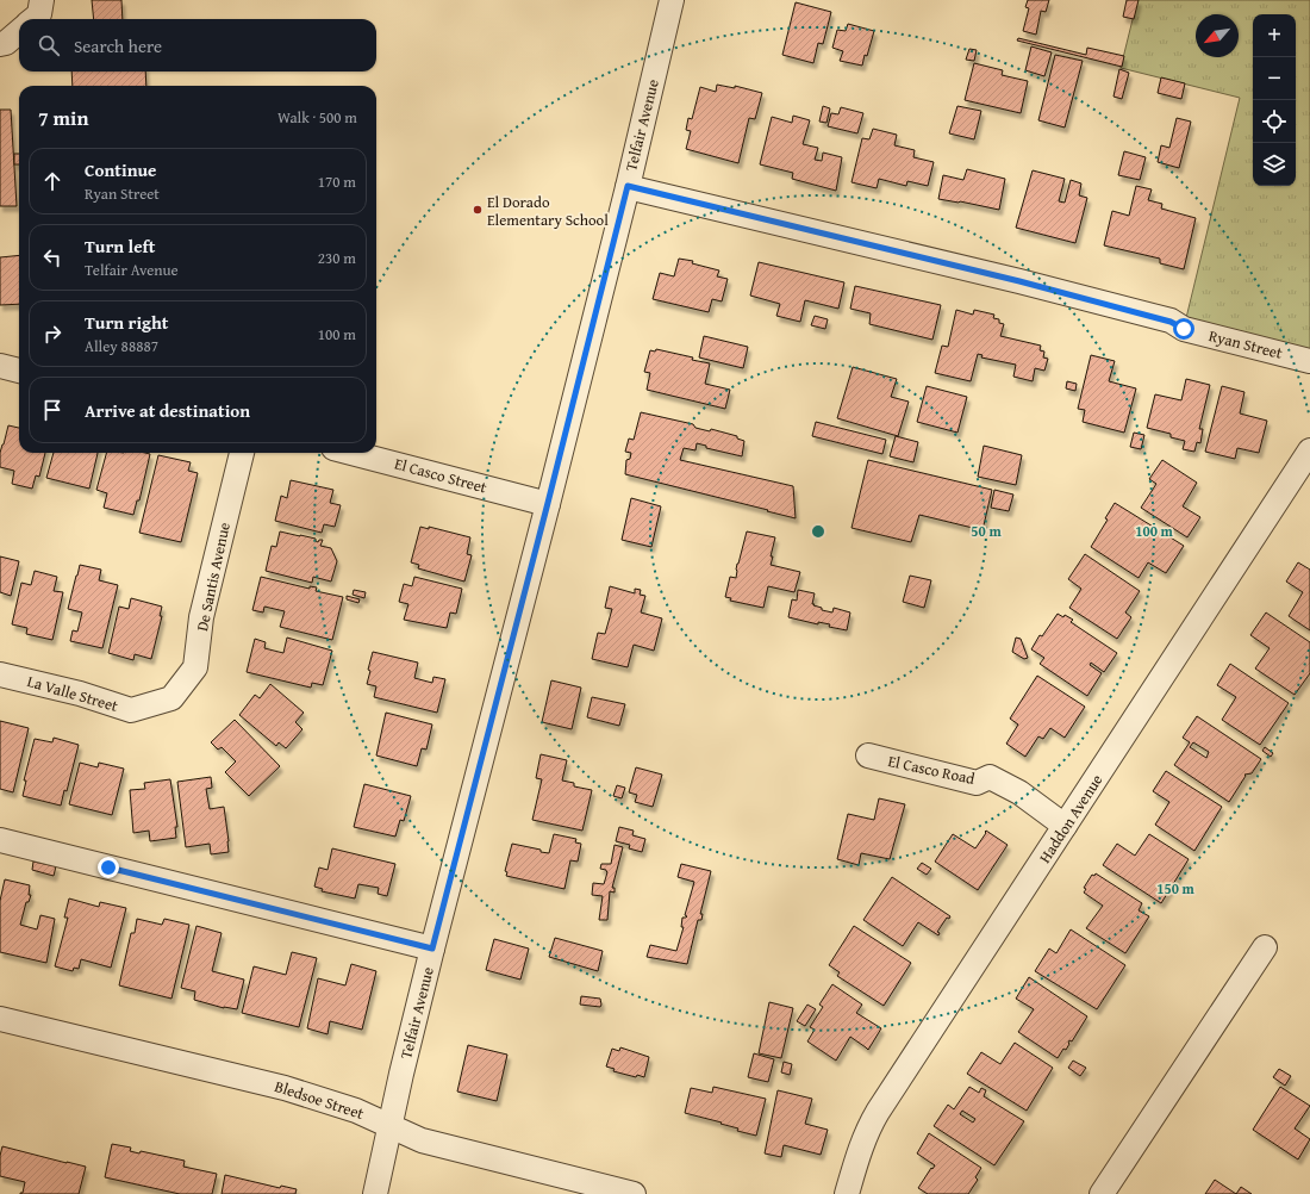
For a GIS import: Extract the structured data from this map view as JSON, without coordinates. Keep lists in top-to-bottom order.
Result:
{
  "streets": {
    "street": [
      "Telfair Avenue",
      "Ryan Street",
      "El Casco Street",
      "De Santis Avenue",
      "La Valle Street",
      "El Casco Road",
      "Haddon Avenue",
      "Bledsoe Street"
    ]
  },
  "crossings": [
    ["Telfair Avenue", "Ryan Street"],
    ["Telfair Avenue", "El Casco Street"],
    ["Telfair Avenue", "Bledsoe Street"],
    ["De Santis Avenue", "La Valle Street"],
    ["El Casco Road", "Haddon Avenue"]
  ],
  "places": ["El Dorado Elementary School"],
  "north": "bottom left",
  "page": {
    "map_buttons": ["+", "−"],
    "search": "Search here",
    "heading": ["7 min", "Walk · 500 m"],
    "list": [
      ["Continue", "Ryan Street", "170 m"],
      ["Turn left", "Telfair Avenue", "230 m"],
      ["Turn right", "Alley 88887", "100 m"],
      "Arrive at destination"
    ]
  },
  "rings": ["50 m", "100 m", "150 m"]
}
